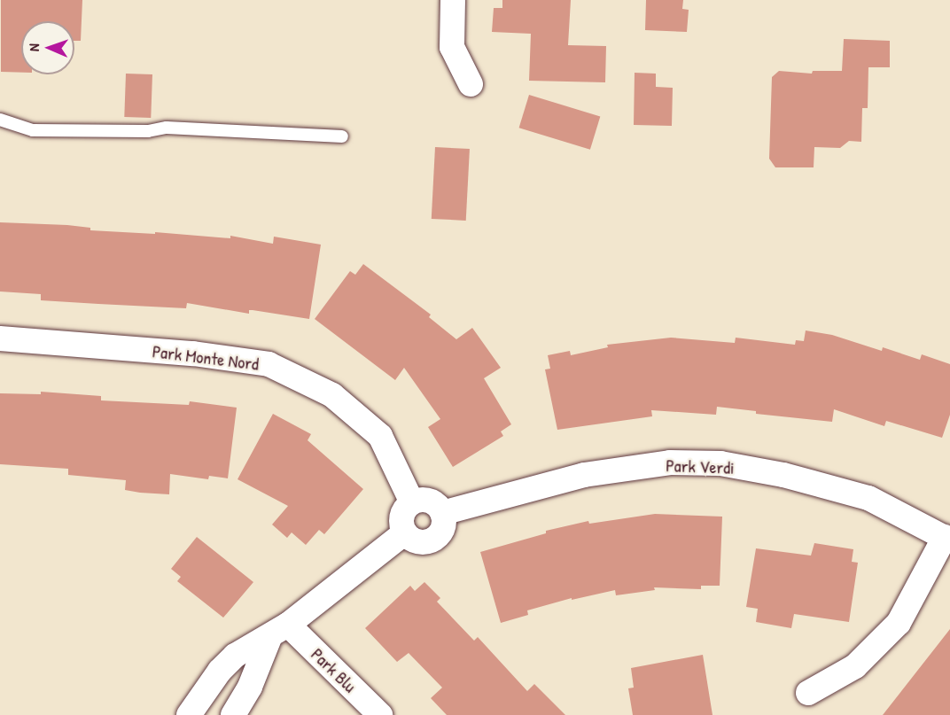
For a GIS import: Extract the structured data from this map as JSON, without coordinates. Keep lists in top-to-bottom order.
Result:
{
  "streets": {
    "street": ["Park Monte Nord", "Park Verdi", "Park Blu"]
  },
  "crossings": [
    ["Park Monte Nord", "Park Verdi"]
  ],
  "north": "left"
}
